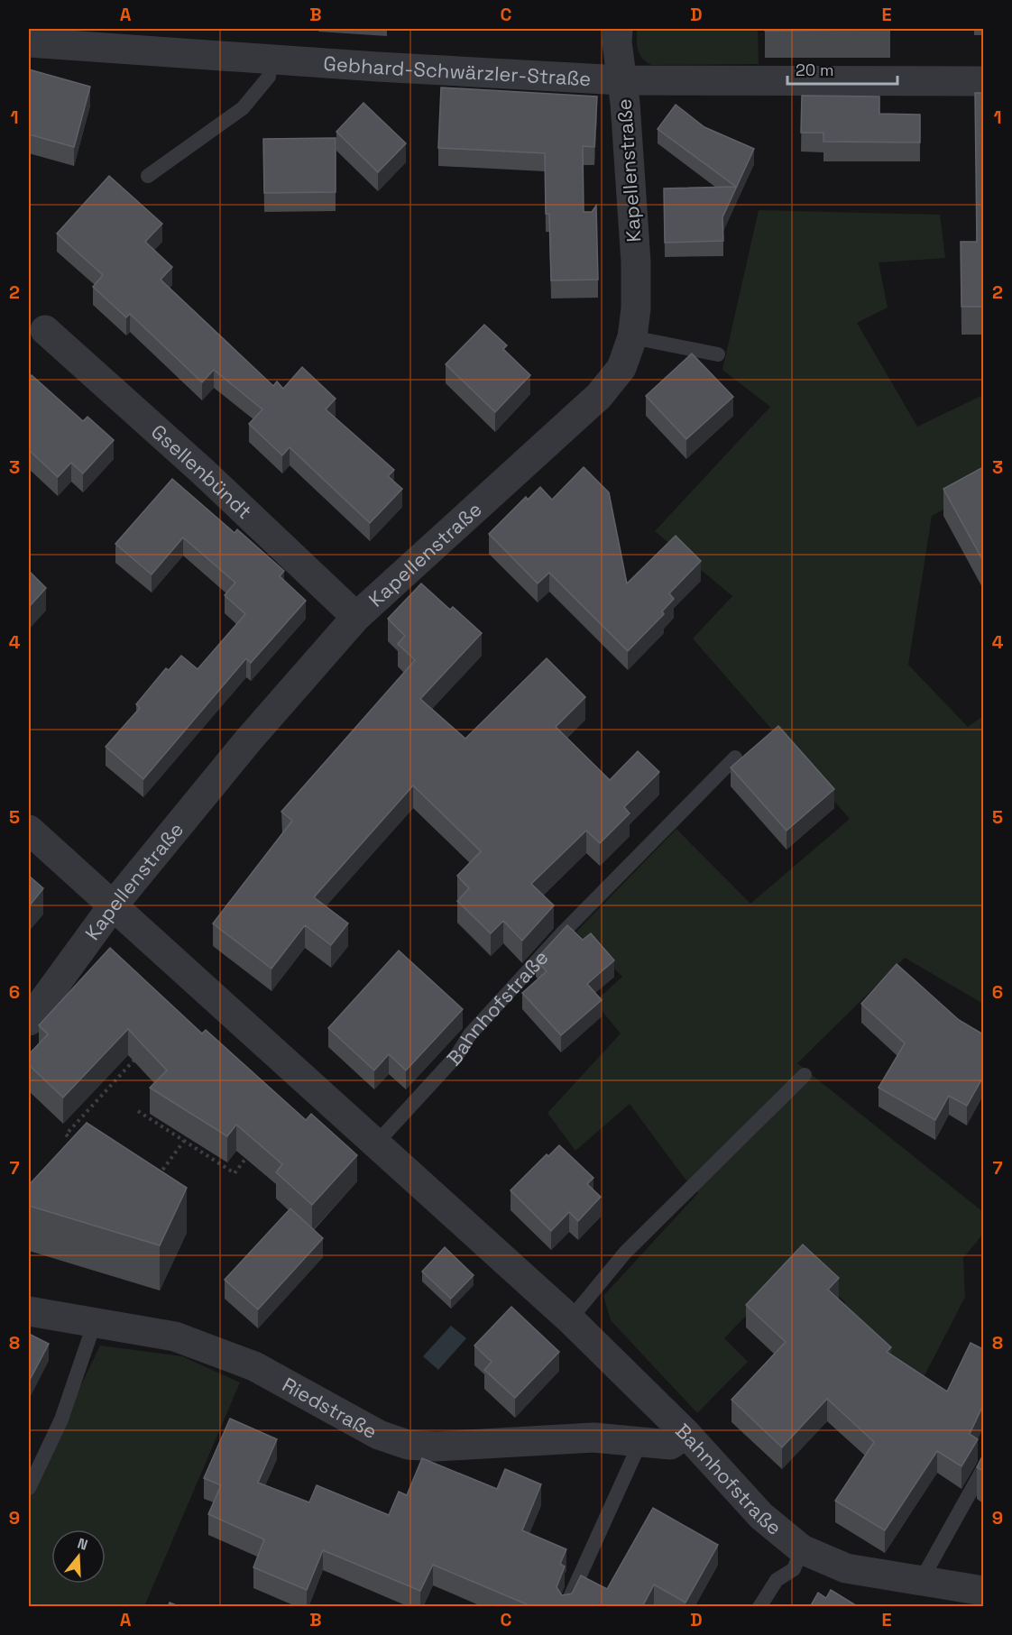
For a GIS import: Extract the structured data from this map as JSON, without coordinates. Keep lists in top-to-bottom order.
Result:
{
  "streets": {
    "street": [
      "Gebhard-Schwärzler-Straße",
      "Kapellenstraße",
      "Gsellenbündt",
      "Bahnhofstraße",
      "Riedstraße"
    ]
  },
  "crossings": [
    ["Gebhard-Schwärzler-Straße", "Kapellenstraße"],
    ["Kapellenstraße", "Gsellenbündt"],
    ["Kapellenstraße", "Bahnhofstraße"],
    ["Bahnhofstraße", "Riedstraße"]
  ],
  "scale_bar": "20 m",
  "north": "top",
  "grid": {
    "columns": [
      "A",
      "B",
      "C",
      "D",
      "E"
    ],
    "rows": [
      "1",
      "2",
      "3",
      "4",
      "5",
      "6",
      "7",
      "8",
      "9"
    ]
  }
}
